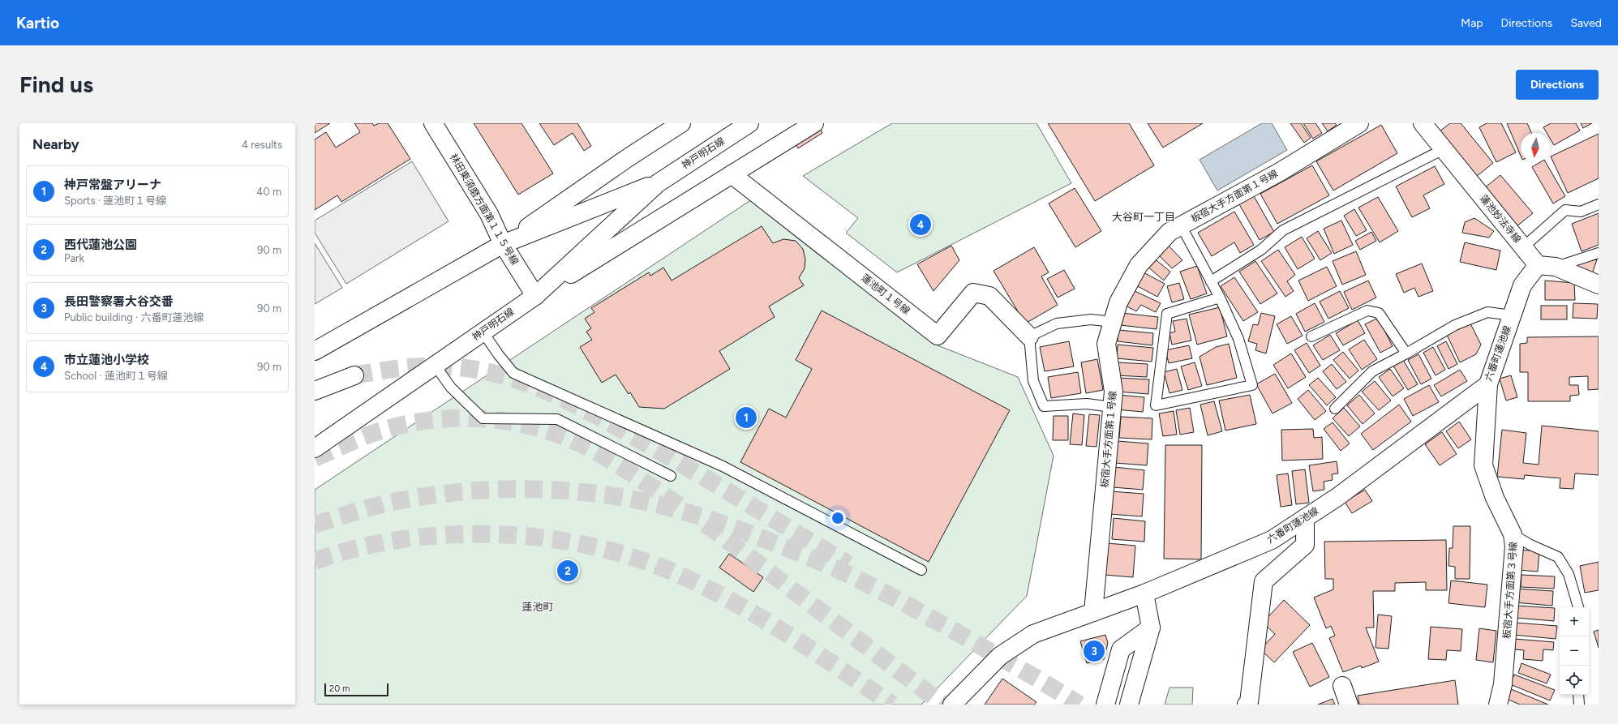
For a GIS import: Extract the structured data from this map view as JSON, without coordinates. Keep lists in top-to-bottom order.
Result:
{
  "streets": {
    "main road": [
      "神戸明石線",
      "板宿大手方面第１号線",
      "林田東須磨方面第１１５号線",
      "蓮池妙法寺線",
      "蓮池町１号線",
      "六番町蓮池線",
      "板宿大手方面第３号線"
    ]
  },
  "crossings": [
    ["神戸明石線", "林田東須磨方面第１１５号線"],
    ["板宿大手方面第１号線", "六番町蓮池線"],
    ["蓮池妙法寺線", "六番町蓮池線"],
    ["六番町蓮池線", "板宿大手方面第３号線"]
  ],
  "districts": ["大谷町一丁目", "蓮池町"],
  "scale_bar": "20 m",
  "north": "bottom",
  "page": {
    "header": "Kartio",
    "nav": ["Map", "Directions", "Saved"],
    "buttons": "Directions",
    "title": "Find us",
    "heading": ["Nearby", "4 results"],
    "list": [
      {
        "mark": "1",
        "name": "神戸常盤アリーナ",
        "note": "Sports · 蓮池町１号線",
        "value": "40 m"
      },
      {
        "mark": "2",
        "name": "西代蓮池公園",
        "note": "Park",
        "value": "90 m"
      },
      {
        "mark": "3",
        "name": "長田警察署大谷交番",
        "note": "Public building · 六番町蓮池線",
        "value": "90 m"
      },
      {
        "mark": "4",
        "name": "市立蓮池小学校",
        "note": "School · 蓮池町１号線",
        "value": "90 m"
      }
    ],
    "pins": [
      "4",
      "1",
      "2",
      "3"
    ],
    "map_buttons": ["+", "−"],
    "scale": "20 m"
  }
}
